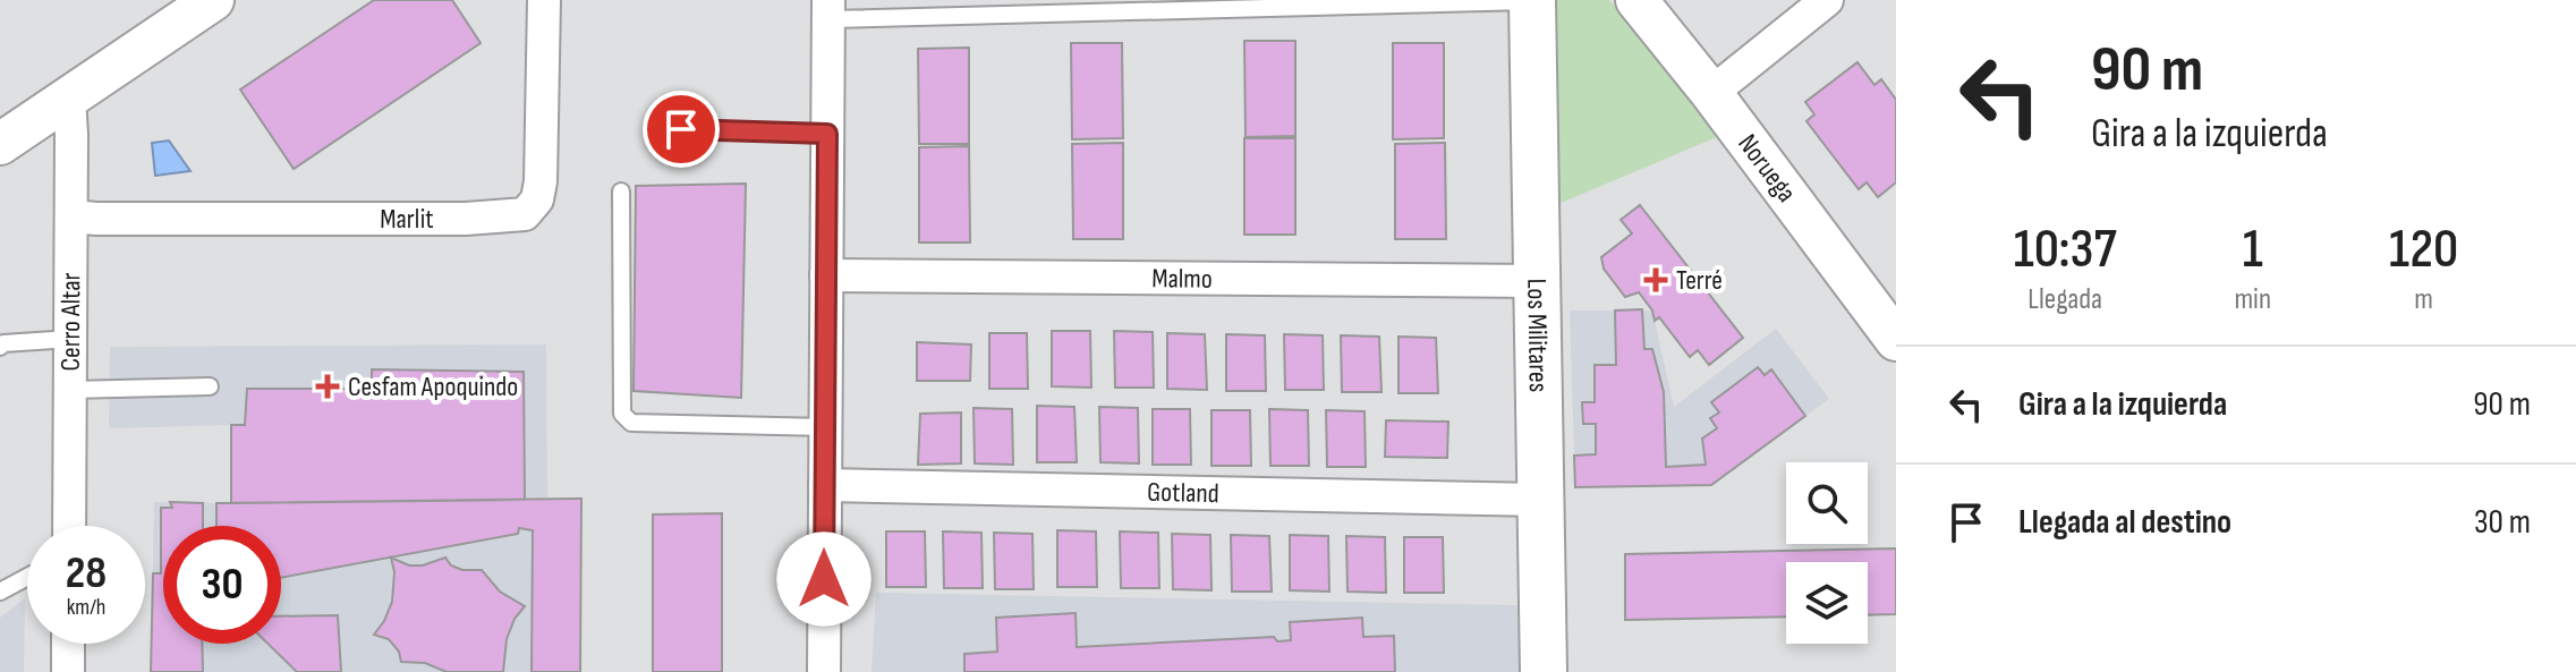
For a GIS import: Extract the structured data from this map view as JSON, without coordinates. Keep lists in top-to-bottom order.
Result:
{
  "streets": {
    "main road": ["Los Militares"],
    "street": [
      "Noruega",
      "Marlit",
      "Malmo",
      "Cerro Altar",
      "Gotland"
    ]
  },
  "crossings": [
    ["Marlit", "Cerro Altar"],
    ["Malmo", "Los Militares"],
    ["Los Militares", "Gotland"]
  ],
  "places": {
    "health": ["Terré", "Cesfam Apoquindo"]
  },
  "page": {
    "turn": ["90 m", "Gira a la izquierda"],
    "eta": [
      "10:37",
      "Llegada",
      "1",
      "min",
      "120",
      "m"
    ],
    "list": [
      {
        "name": "Gira a la izquierda",
        "value": "90 m"
      },
      {
        "name": "Llegada al destino",
        "value": "30 m"
      }
    ],
    "speed": "28 km/h",
    "limit": "30"
  }
}
